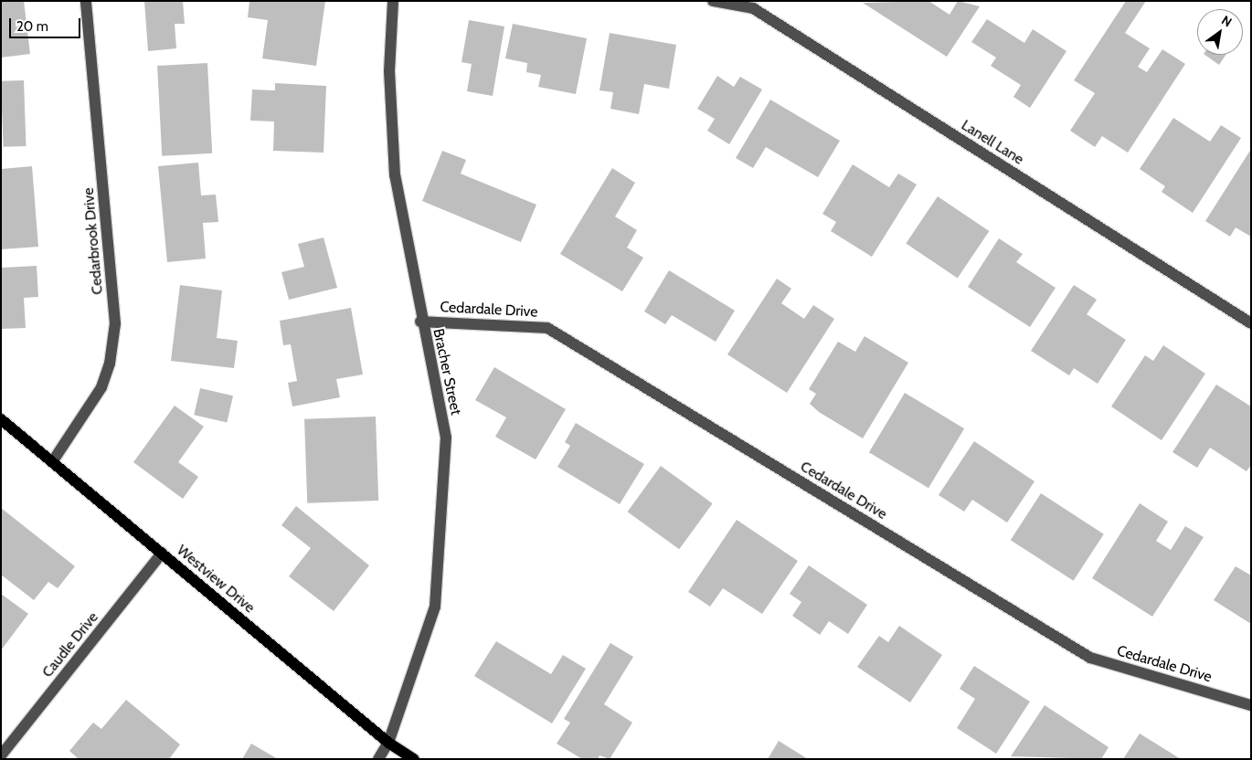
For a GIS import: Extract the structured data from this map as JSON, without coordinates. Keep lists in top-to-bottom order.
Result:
{
  "streets": {
    "main road": ["Westview Drive"],
    "street": [
      "Lanell Lane",
      "Cedarbrook Drive",
      "Cedardale Drive",
      "Bracher Street",
      "Caudle Drive"
    ]
  },
  "crossings": [
    ["Cedarbrook Drive", "Westview Drive"],
    ["Cedardale Drive", "Bracher Street"],
    ["Bracher Street", "Westview Drive"],
    ["Westview Drive", "Caudle Drive"]
  ],
  "scale_bar": "20 m",
  "north": "top right"
}
